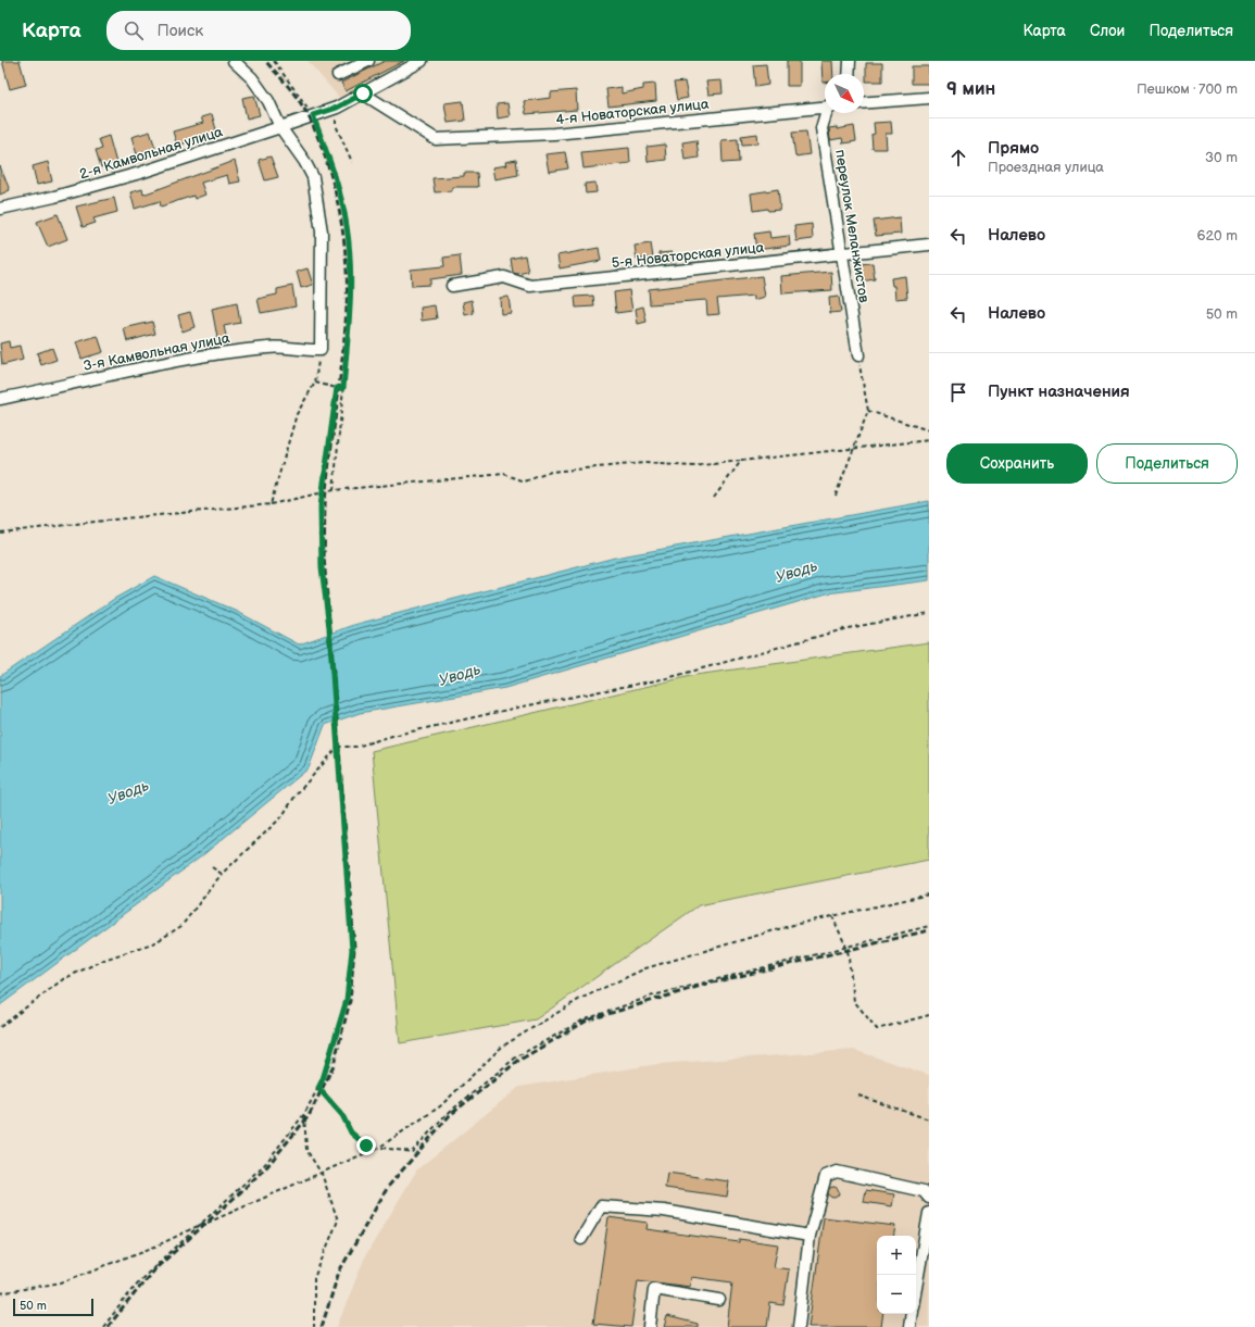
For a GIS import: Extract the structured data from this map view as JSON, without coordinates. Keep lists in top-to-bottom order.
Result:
{
  "streets": {
    "street": [
      "4-я Новаторская улица",
      "2-я Камвольная улица",
      "переулок Меланжистов",
      "5-я Новаторская улица",
      "3-я Камвольная улица"
    ]
  },
  "crossings": [
    ["4-я Новаторская улица", "2-я Камвольная улица"],
    ["переулок Меланжистов", "5-я Новаторская улица"]
  ],
  "water": ["Уводь"],
  "scale_bar": "50 m",
  "north": "bottom right",
  "page": {
    "header": "Карта",
    "search": "Поиск",
    "nav": ["Карта", "Слои", "Поделиться"],
    "heading": ["9 мин", "Пешком · 700 m"],
    "list": [
      ["Прямо", "Проездная улица", "30 m"],
      ["Налево", "620 m"],
      ["Налево", "50 m"],
      "Пункт назначения"
    ],
    "buttons": ["Сохранить", "Поделиться"],
    "map_buttons": ["+", "−"],
    "scale": "50 m"
  }
}
